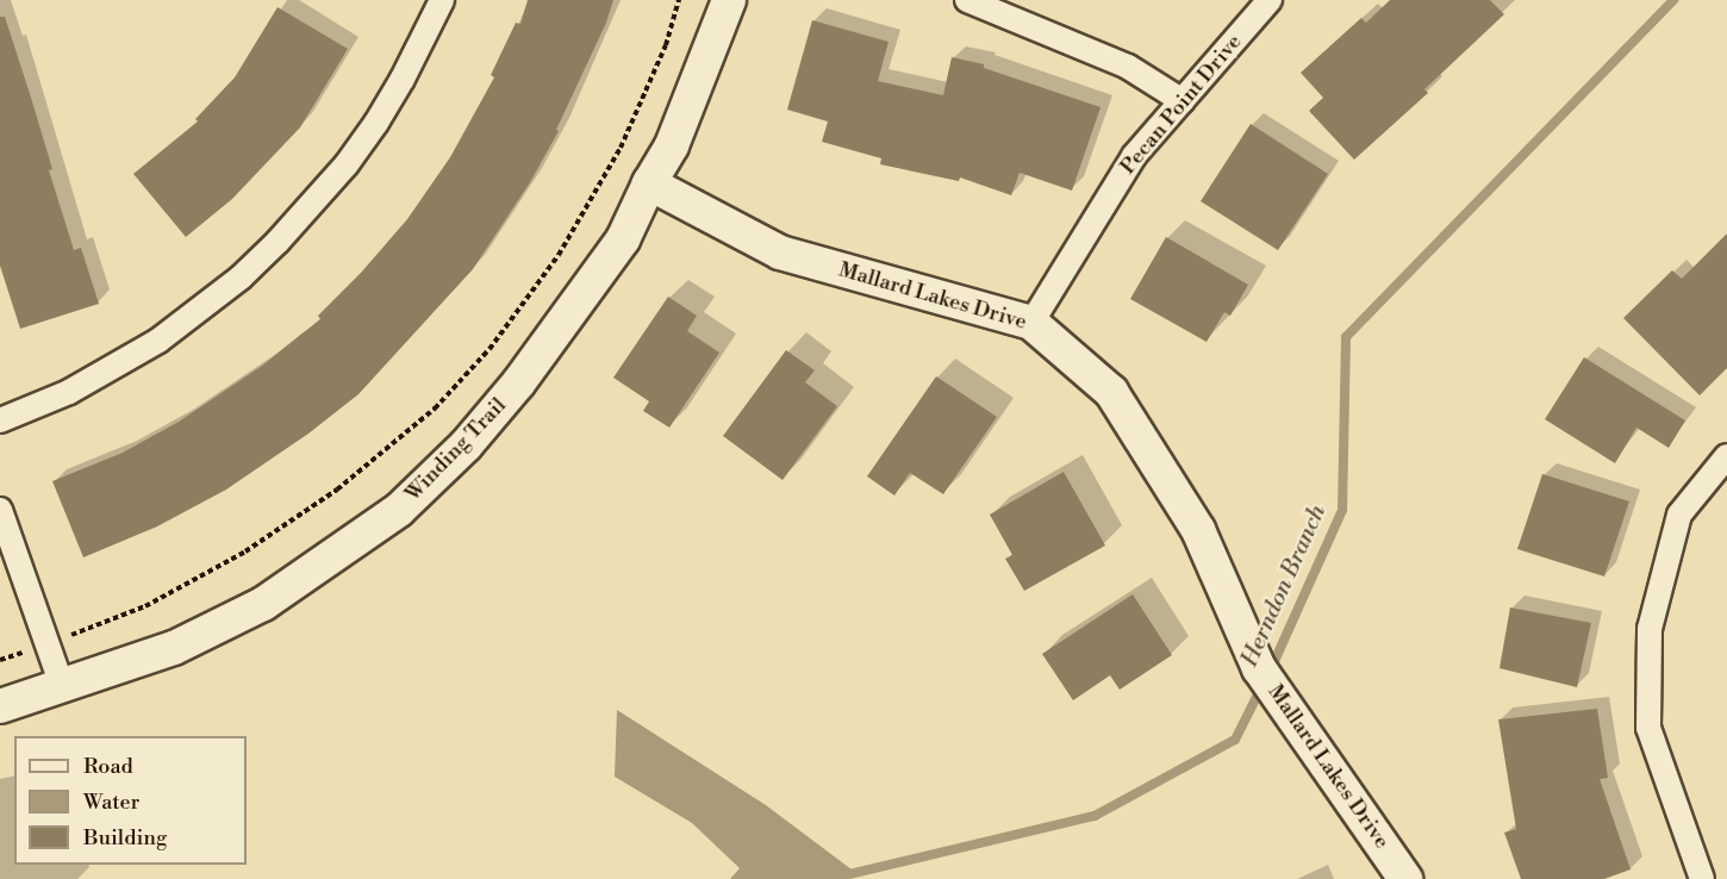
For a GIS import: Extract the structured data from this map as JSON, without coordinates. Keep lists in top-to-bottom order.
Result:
{
  "streets": {
    "street": ["Pecan Point Drive", "Mallard Lakes Drive", "Winding Trail"]
  },
  "crossings": [
    ["Pecan Point Drive", "Mallard Lakes Drive"],
    ["Mallard Lakes Drive", "Winding Trail"]
  ],
  "water": ["Herndon Branch"],
  "legend": ["Road", "Water", "Building"]
}
